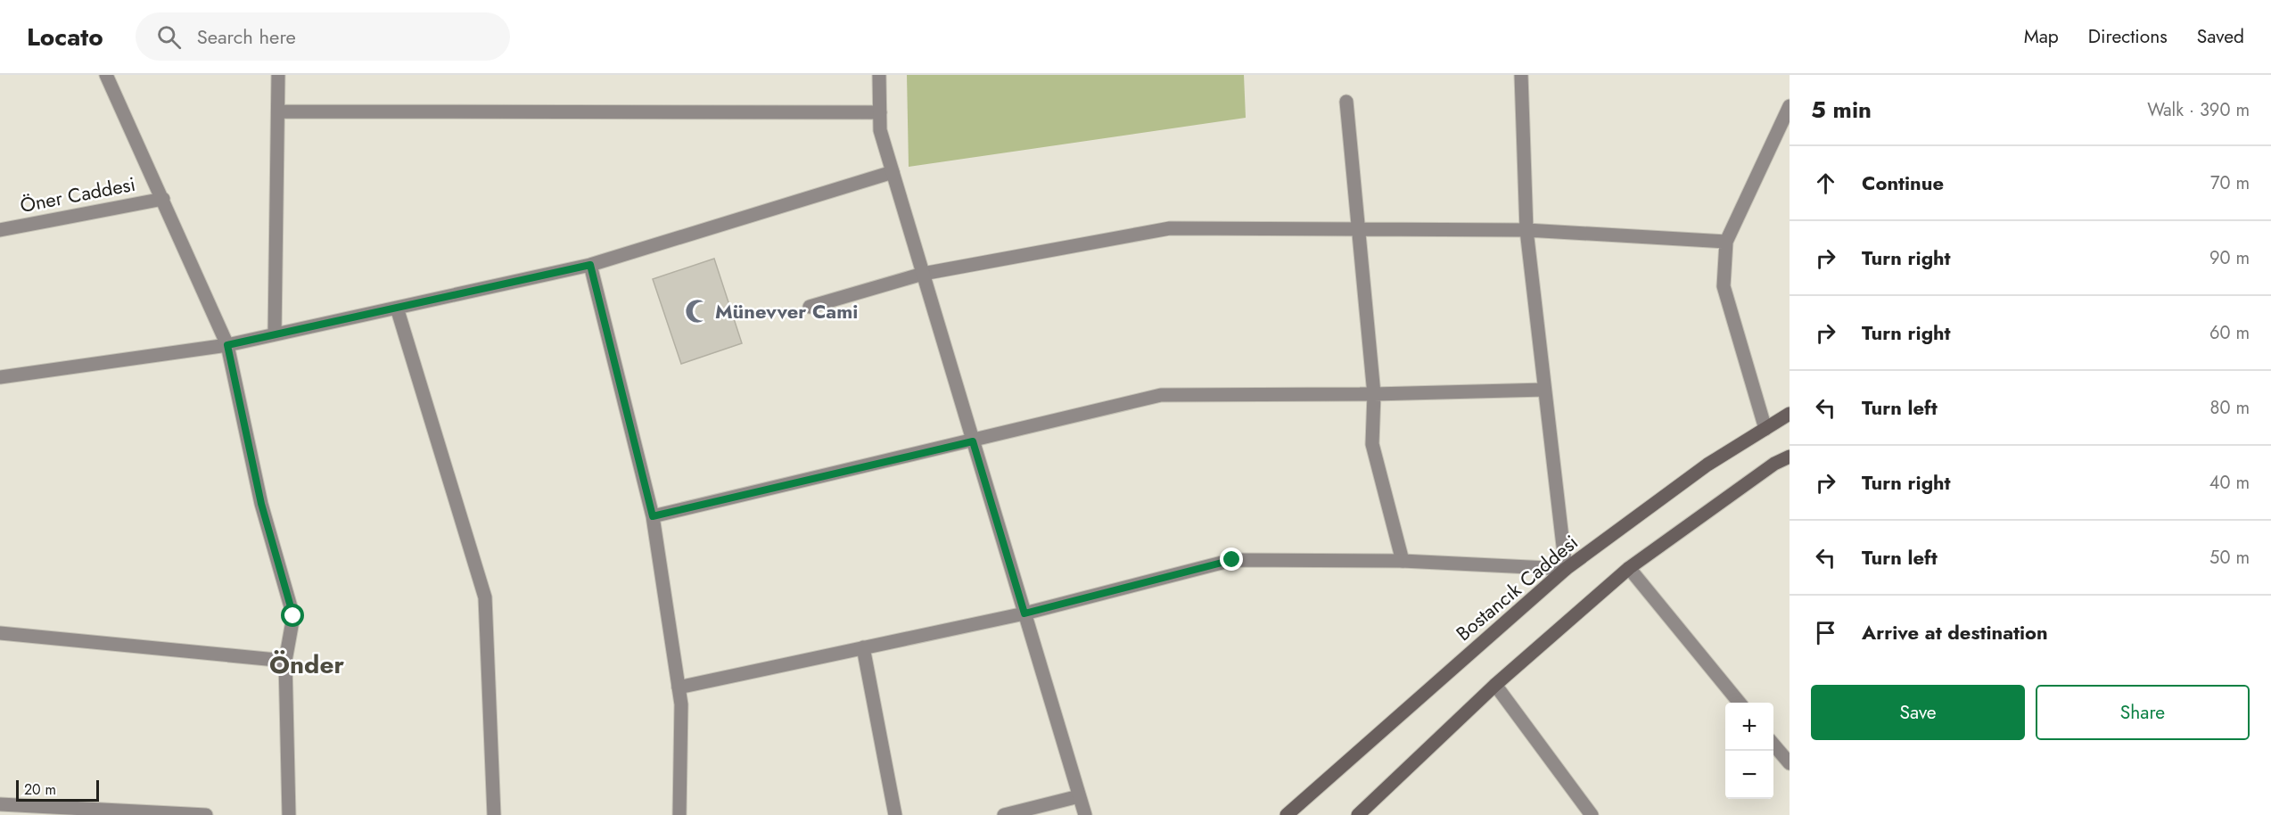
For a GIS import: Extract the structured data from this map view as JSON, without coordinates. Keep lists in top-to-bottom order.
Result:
{
  "streets": {
    "main road": ["Bostancık Caddesi"],
    "street": ["Öner Caddesi"]
  },
  "districts": ["Önder"],
  "places": {
    "mosque": ["Münevver Cami"]
  },
  "scale_bar": "20 m",
  "page": {
    "header": "Locato",
    "search": "Search here",
    "nav": ["Map", "Directions", "Saved"],
    "heading": ["5 min", "Walk · 390 m"],
    "list": [
      ["Continue", "70 m"],
      ["Turn right", "90 m"],
      ["Turn right", "60 m"],
      ["Turn left", "80 m"],
      ["Turn right", "40 m"],
      ["Turn left", "50 m"],
      "Arrive at destination"
    ],
    "buttons": ["Save", "Share"],
    "map_buttons": ["+", "−"],
    "scale": "20 m"
  }
}
